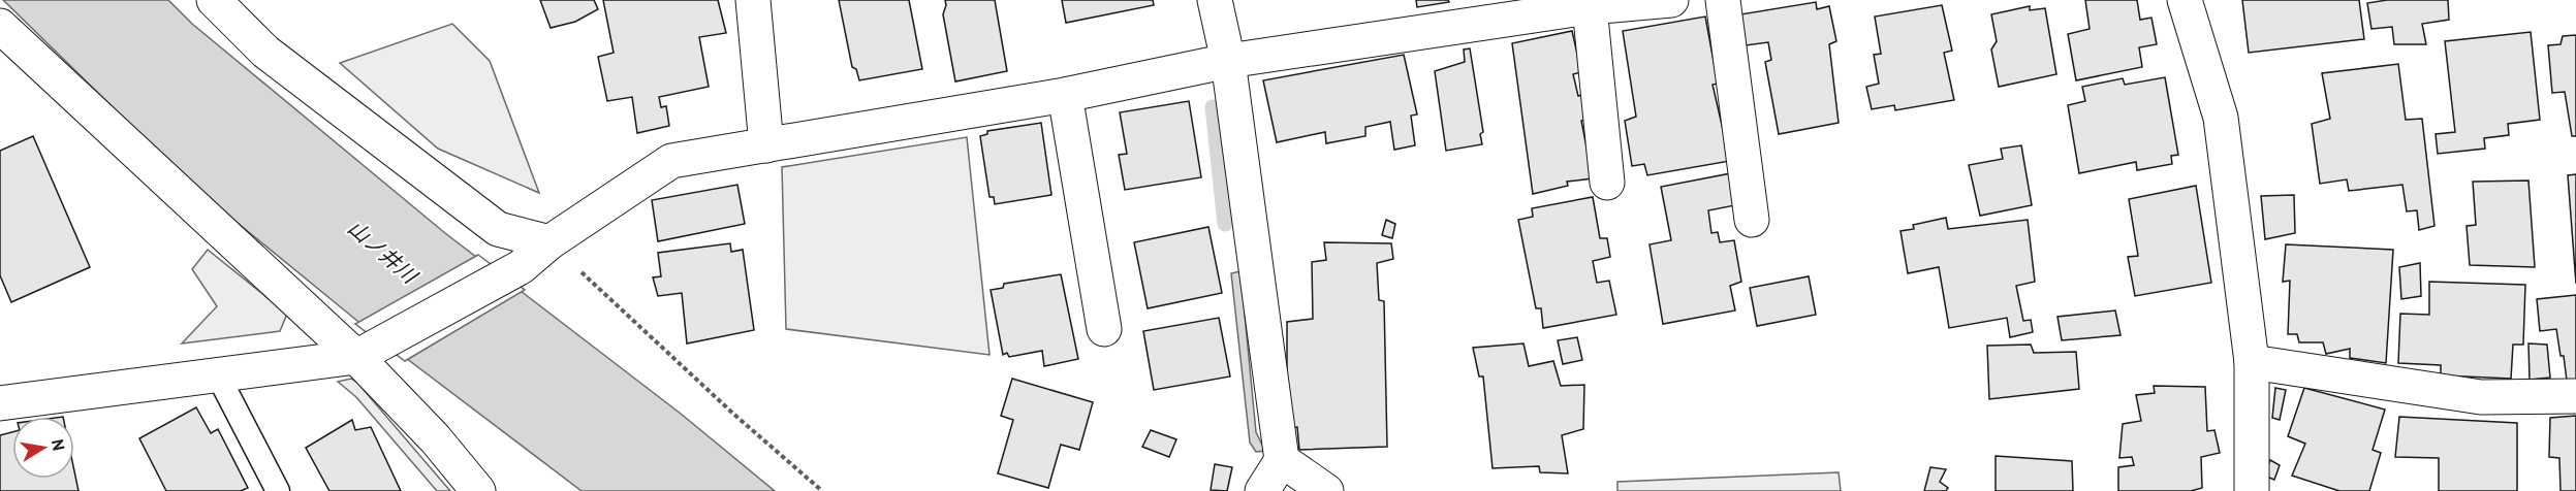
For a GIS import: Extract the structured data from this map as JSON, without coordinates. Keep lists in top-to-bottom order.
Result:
{
  "water": ["山ノ井川"],
  "north": "right"
}
